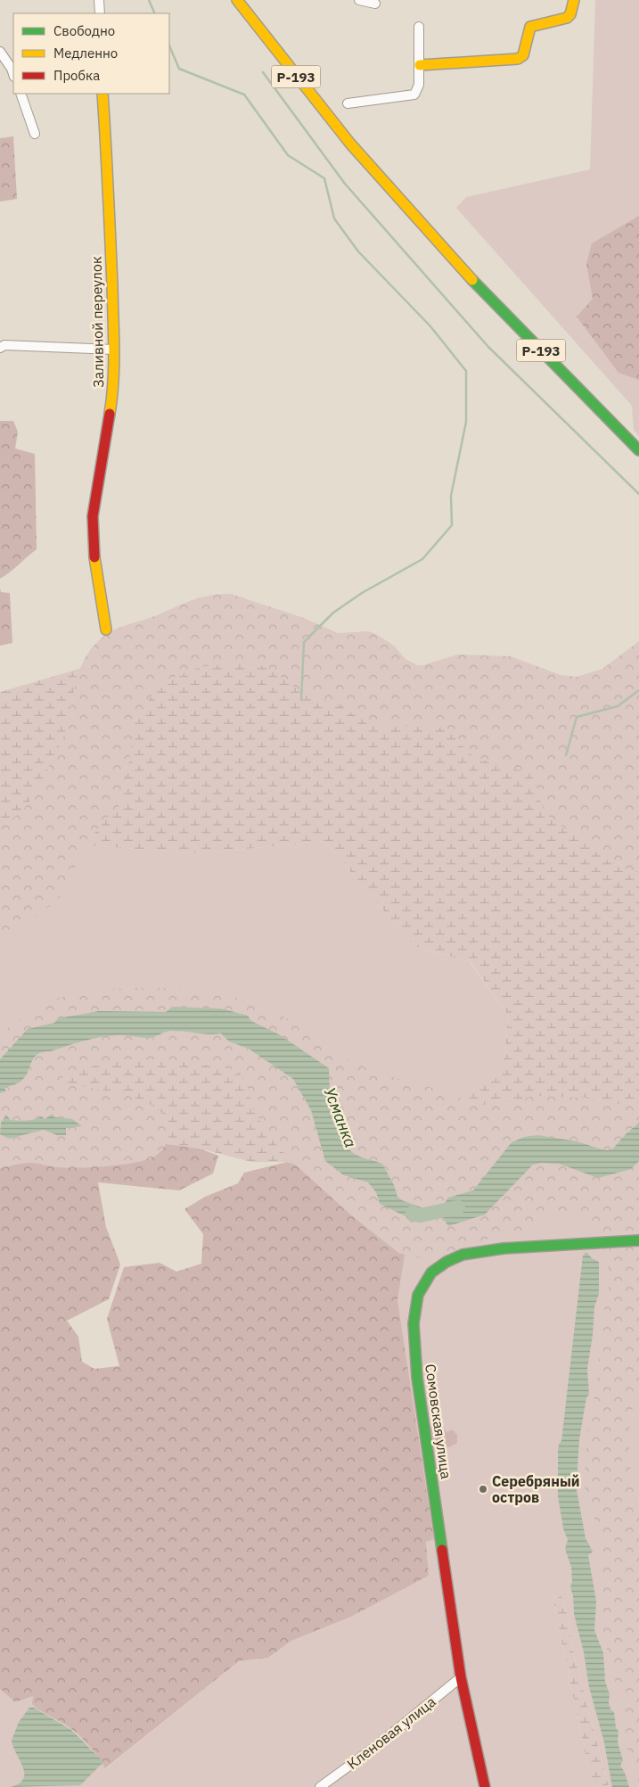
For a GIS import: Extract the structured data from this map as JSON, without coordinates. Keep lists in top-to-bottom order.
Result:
{
  "streets": {
    "main road": ["Р-193", "Заливной переулок", "Сомовская улица"],
    "street": ["Кленовая улица"]
  },
  "crossings": [
    ["Сомовская улица", "Кленовая улица"]
  ],
  "water": ["Усманка"],
  "places": ["Серебряный остров"],
  "legend": ["Свободно", "Медленно", "Пробка"]
}
